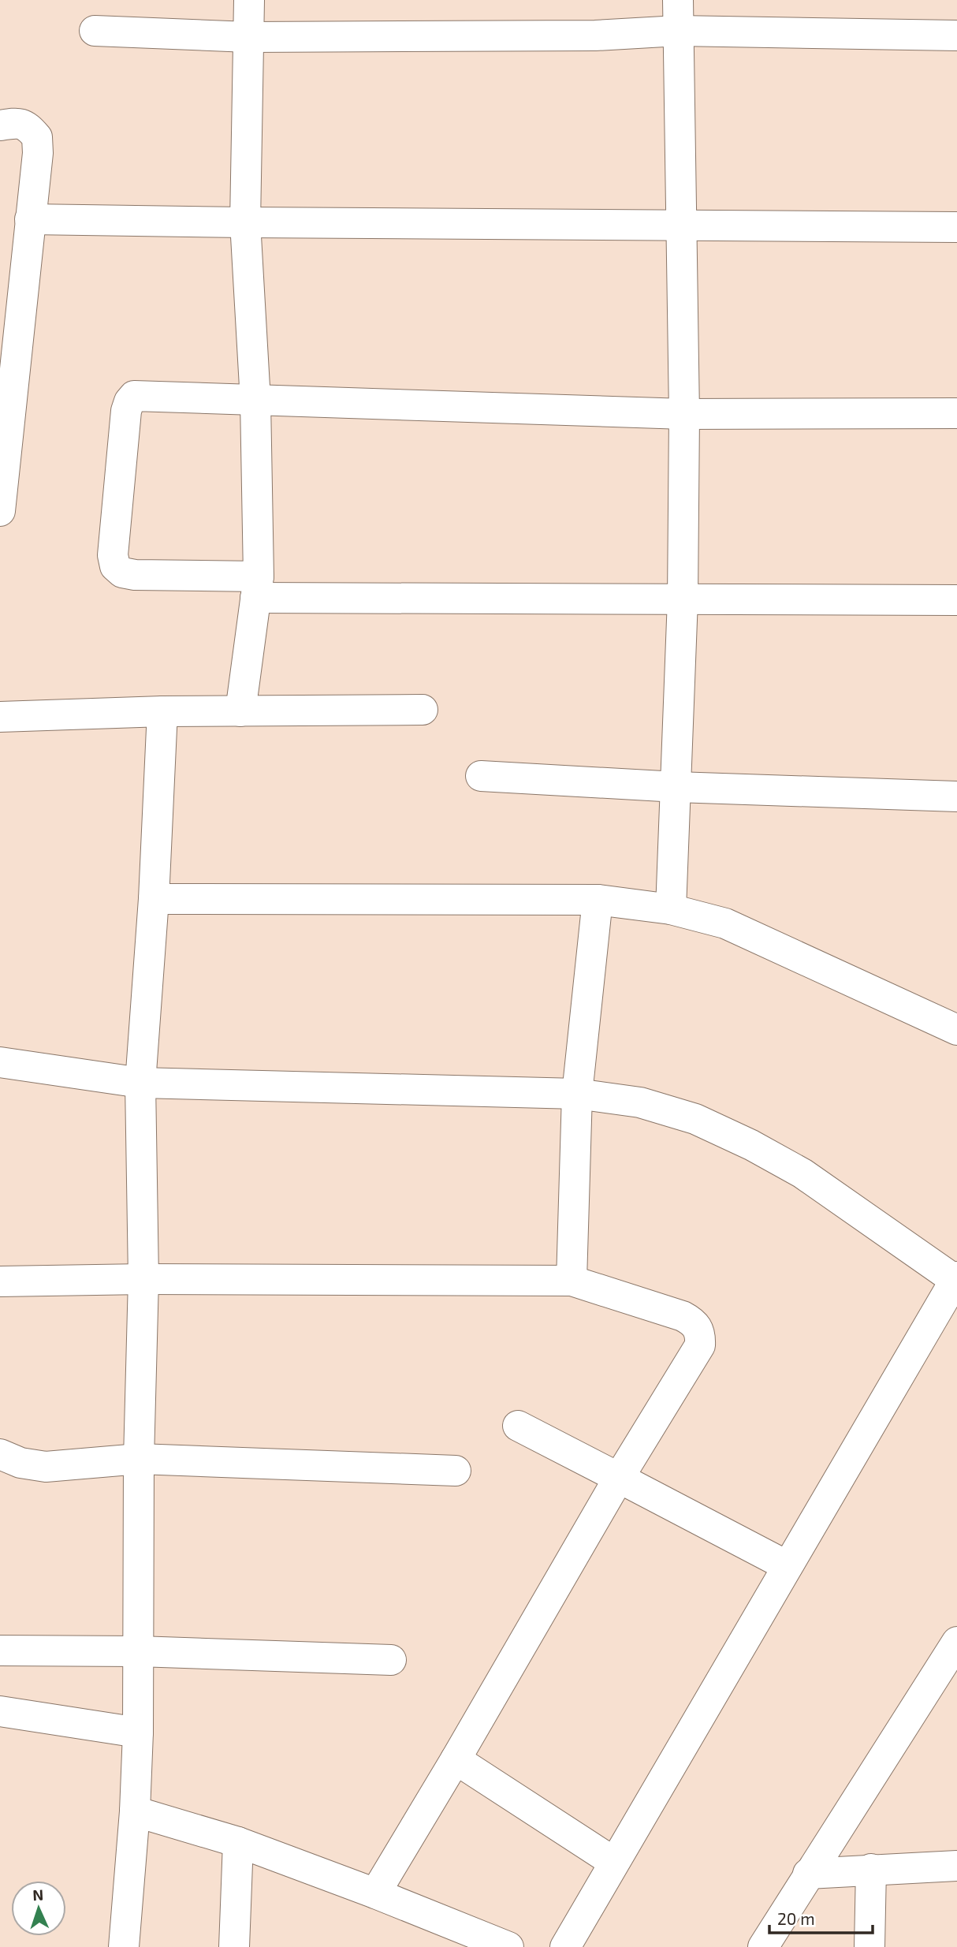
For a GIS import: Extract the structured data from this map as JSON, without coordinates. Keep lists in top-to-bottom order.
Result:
{
  "scale_bar": "20 m",
  "north": "top"
}
